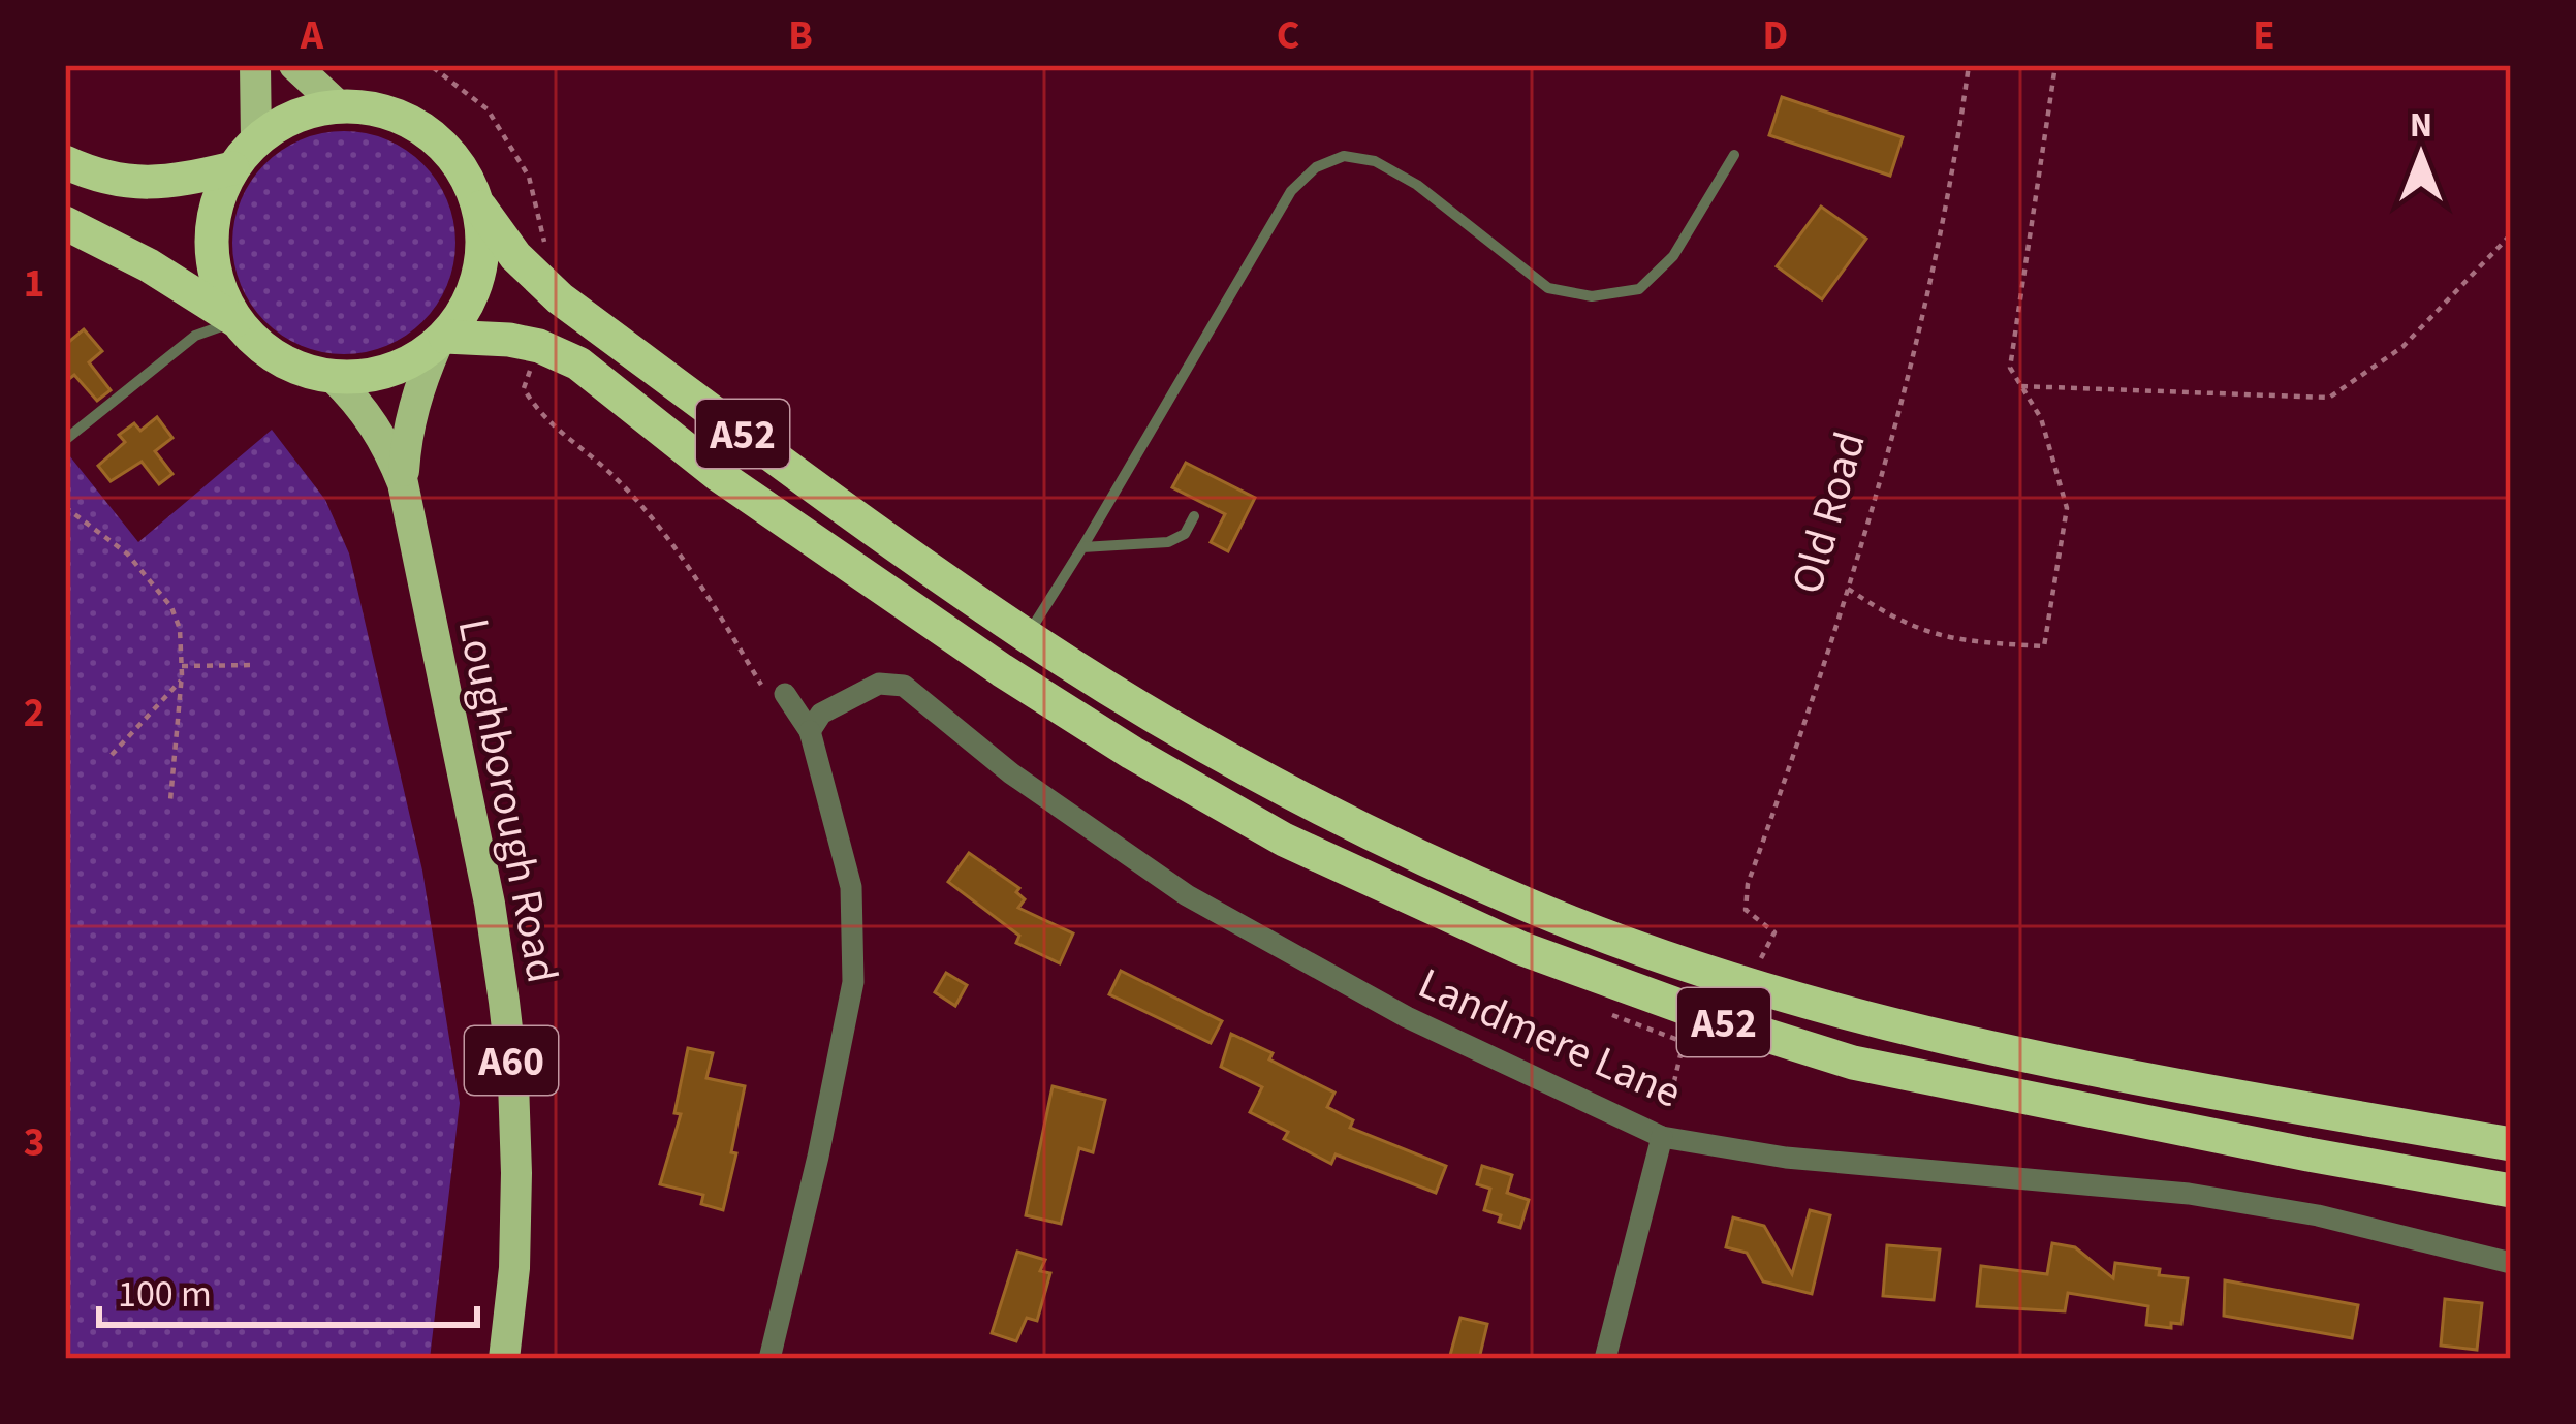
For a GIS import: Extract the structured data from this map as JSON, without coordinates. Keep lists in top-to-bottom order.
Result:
{
  "streets": {
    "highway": ["A52"],
    "main road": ["Loughborough Road", "A60"],
    "street": ["Landmere Lane"],
    "path": ["Old Road"]
  },
  "crossings": [
    ["A52", "Loughborough Road"]
  ],
  "scale_bar": "100 m",
  "north": "top",
  "grid": {
    "columns": [
      "A",
      "B",
      "C",
      "D",
      "E"
    ],
    "rows": ["1", "2", "3"]
  }
}
